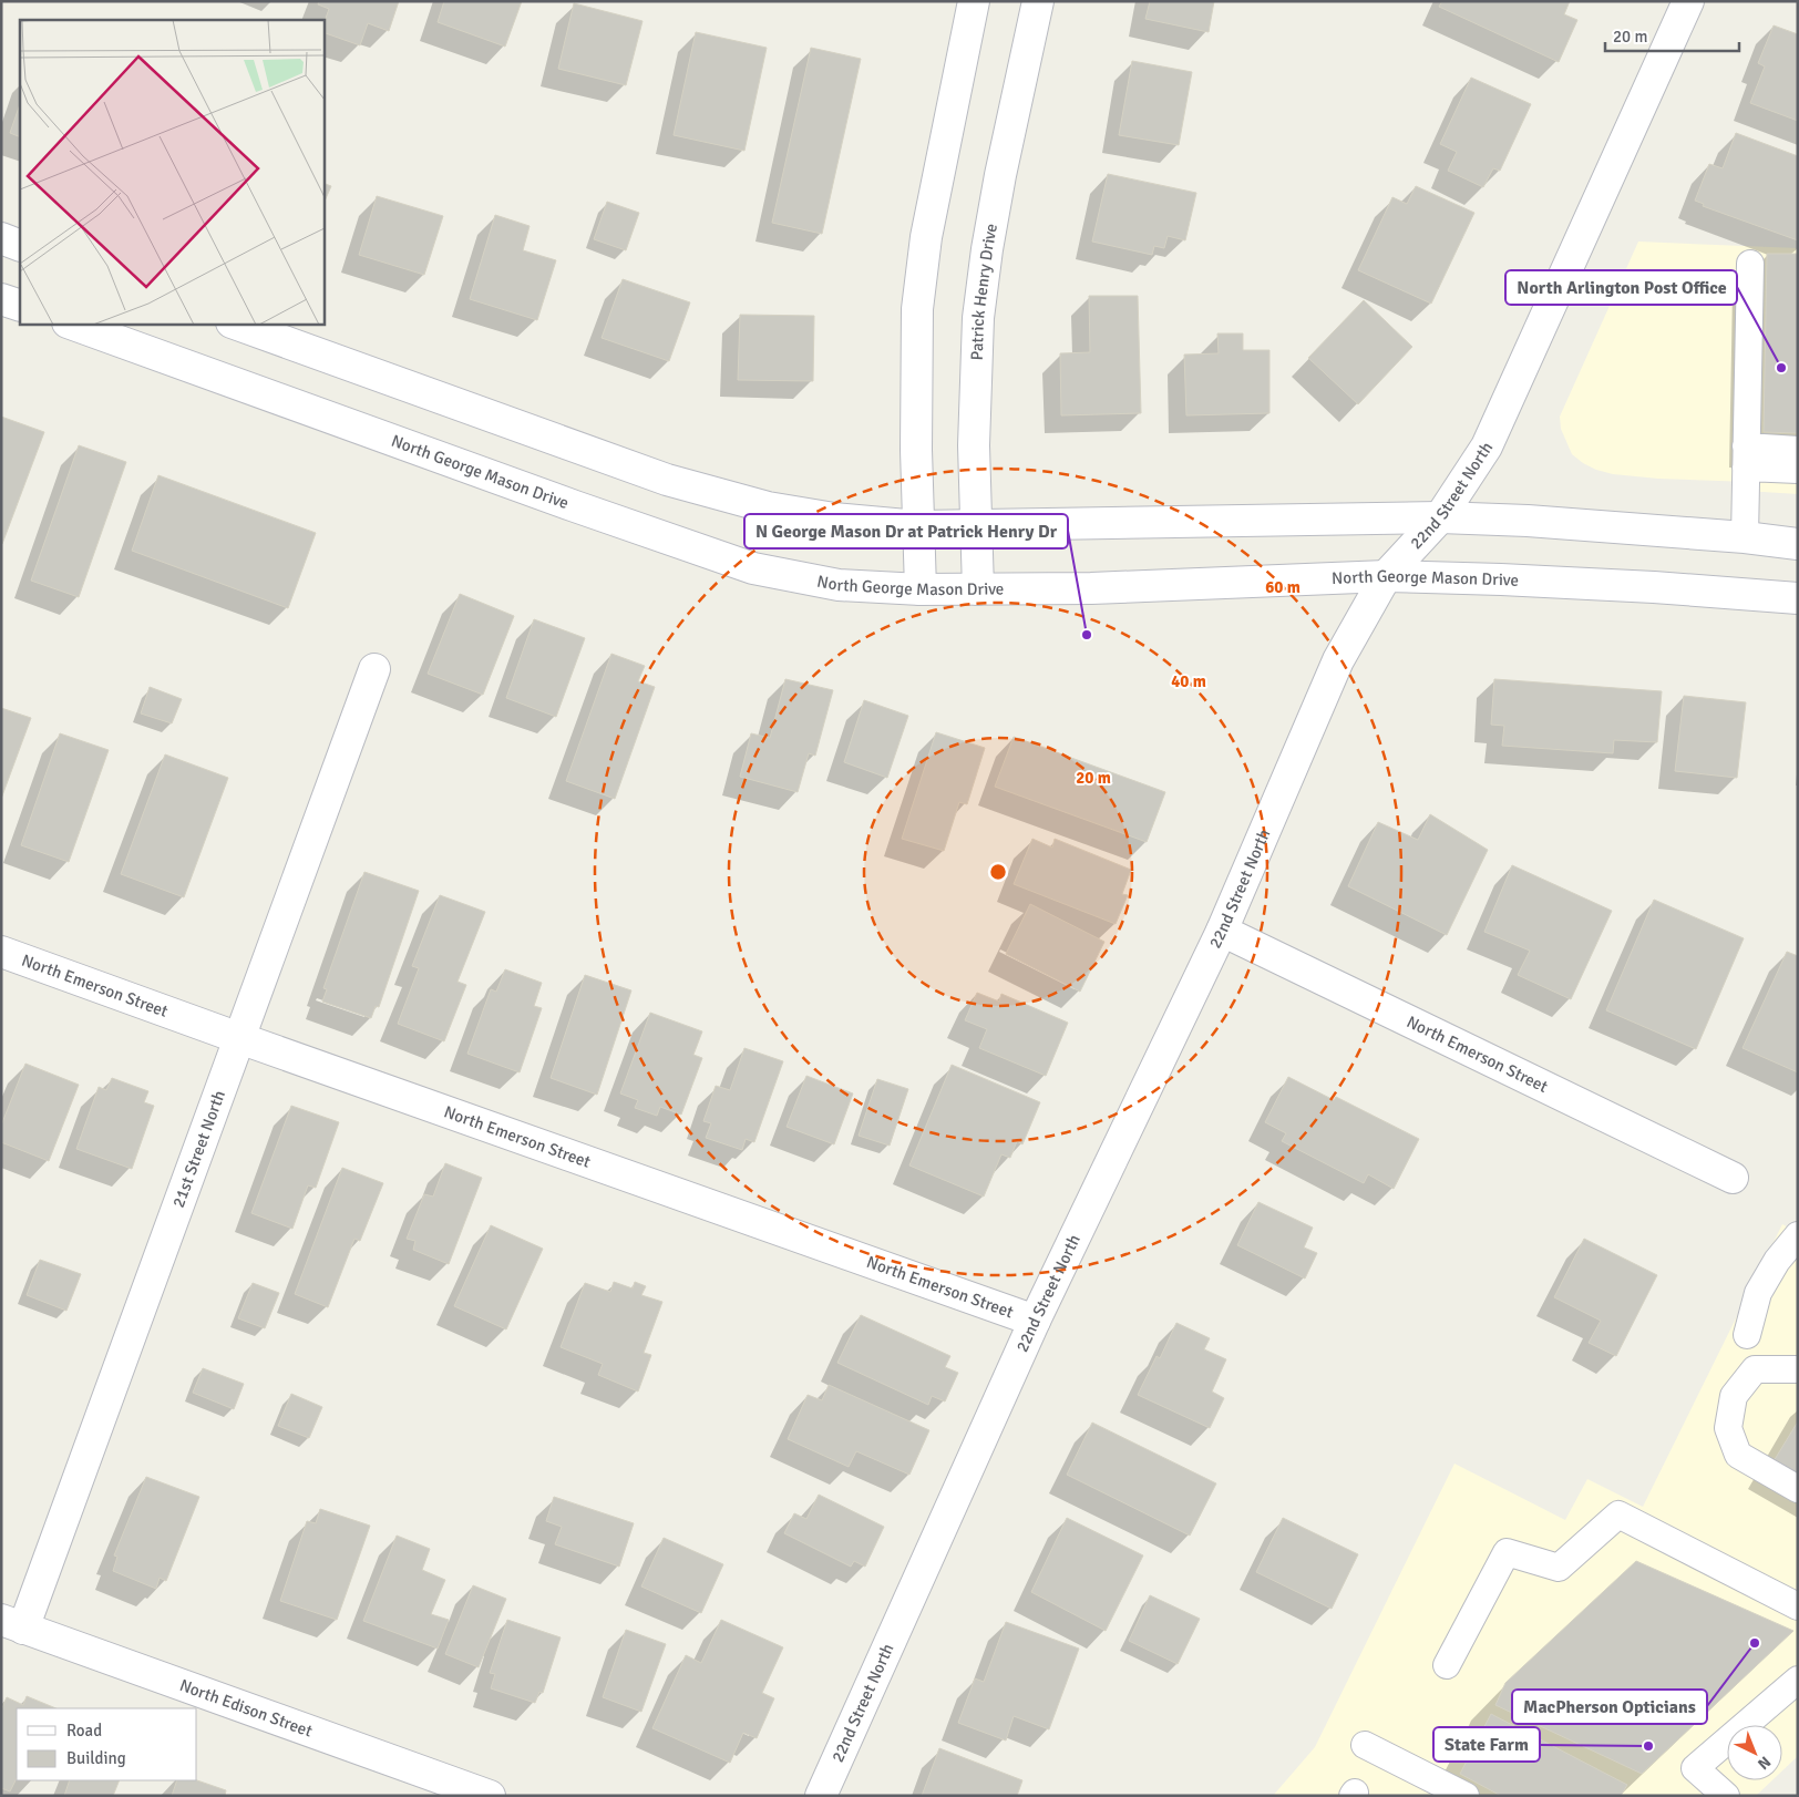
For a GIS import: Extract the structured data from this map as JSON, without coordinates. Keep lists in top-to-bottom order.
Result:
{
  "streets": {
    "street": [
      "Patrick Henry Drive",
      "North George Mason Drive",
      "22nd Street North",
      "North Emerson Street",
      "21st Street North",
      "North Edison Street"
    ]
  },
  "crossings": [
    ["Patrick Henry Drive", "North George Mason Drive"],
    ["North George Mason Drive", "22nd Street North"],
    ["22nd Street North", "North Emerson Street"],
    ["North Emerson Street", "21st Street North"],
    ["21st Street North", "North Edison Street"]
  ],
  "places": [
    "North Arlington Post Office",
    "N George Mason Dr at Patrick Henry Dr",
    "MacPherson Opticians",
    "State Farm"
  ],
  "legend": ["Road", "Building"],
  "scale_bar": "20 m",
  "north": "bottom right",
  "rings": ["60 m", "40 m", "20 m"]
}
